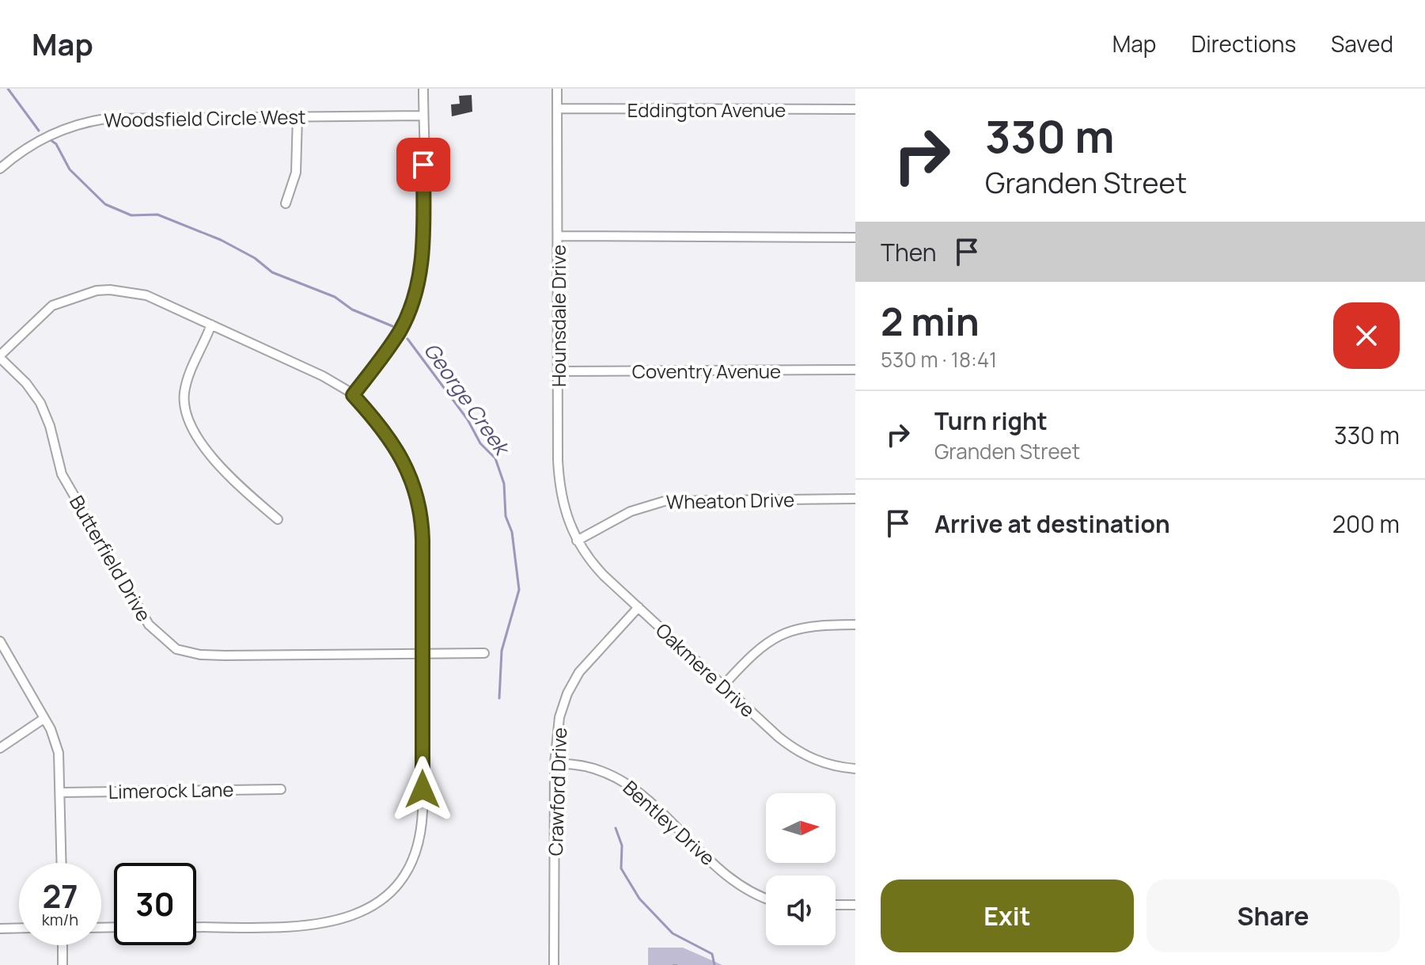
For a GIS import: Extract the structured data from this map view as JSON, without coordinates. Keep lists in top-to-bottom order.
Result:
{
  "streets": {
    "street": [
      "Eddington Avenue",
      "Woodsfield Circle West",
      "Hounsdale Drive",
      "Coventry Avenue",
      "Wheaton Drive",
      "Butterfield Drive",
      "Oakmere Drive",
      "Limerock Lane",
      "Crawford Drive",
      "Bentley Drive"
    ]
  },
  "crossings": [
    ["Eddington Avenue", "Hounsdale Drive"],
    ["Hounsdale Drive", "Coventry Avenue"],
    ["Hounsdale Drive", "Wheaton Drive"],
    ["Hounsdale Drive", "Oakmere Drive"],
    ["Wheaton Drive", "Oakmere Drive"],
    ["Oakmere Drive", "Crawford Drive"],
    ["Crawford Drive", "Bentley Drive"]
  ],
  "water": ["George Creek"],
  "north": "right",
  "page": {
    "header": "Map",
    "nav": ["Map", "Directions", "Saved"],
    "turn": ["330 m", "Granden Street"],
    "then": "Then",
    "heading": ["2 min", "530 m · 18:41"],
    "list": [
      {
        "name": "Turn right",
        "note": "Granden Street",
        "value": "330 m"
      },
      {
        "name": "Arrive at destination",
        "value": "200 m"
      }
    ],
    "speed": "27 km/h",
    "limit": "30",
    "buttons": ["Exit", "Share"]
  }
}
